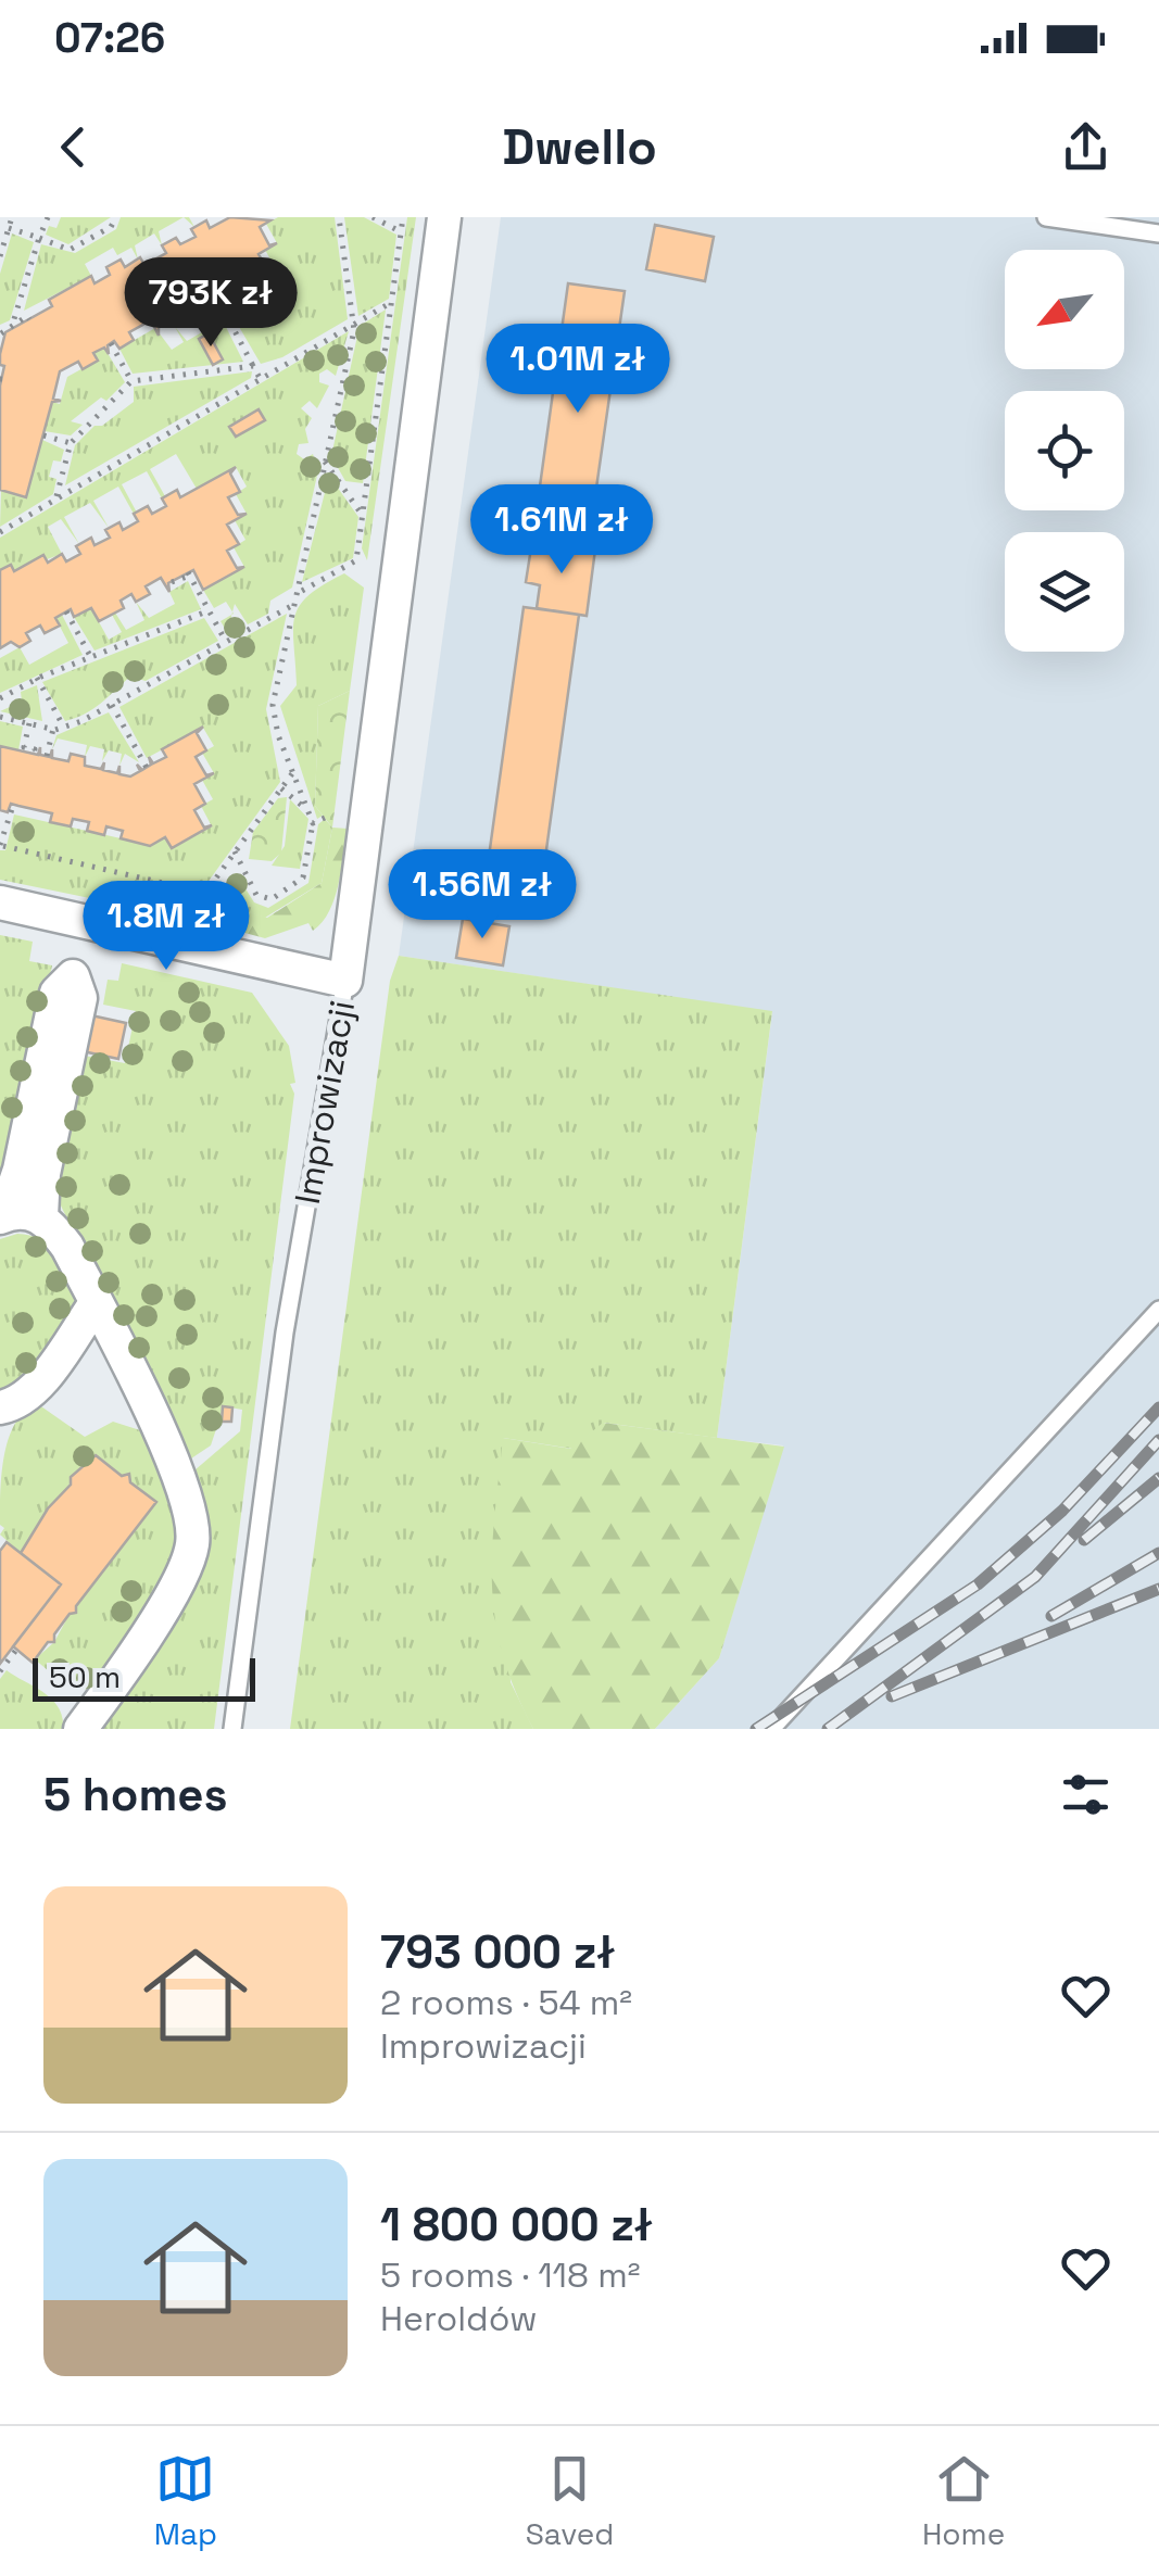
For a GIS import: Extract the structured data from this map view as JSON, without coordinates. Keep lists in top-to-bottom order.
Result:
{
  "streets": {
    "street": ["Improwizacji"]
  },
  "scale_bar": "50 m",
  "north": "bottom left",
  "page": {
    "status": "07:26",
    "header": "Dwello",
    "price": [
      "793K zł",
      "1.01M zł",
      "1.61M zł",
      "1.56M zł",
      "1.8M zł"
    ],
    "scale": "50 m",
    "heading": "5 homes",
    "list": [
      {
        "name": "793 000 zł",
        "note": "2 rooms · 54 m² · Improwizacji"
      },
      {
        "name": "1 800 000 zł",
        "note": "5 rooms · 118 m² · Heroldów"
      }
    ],
    "tabs": ["Map", "Saved", "Home"]
  }
}
